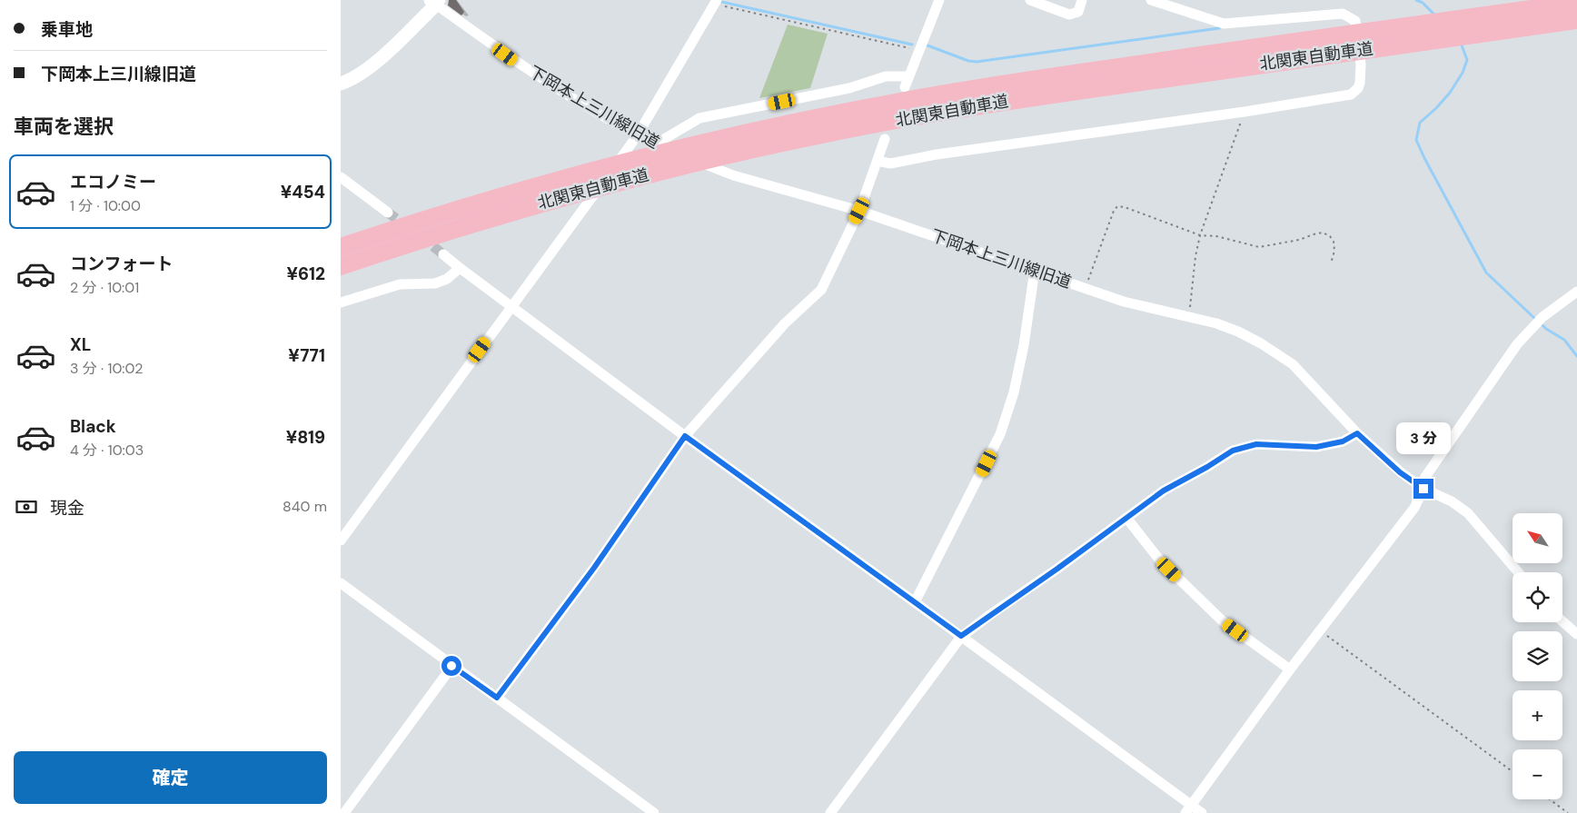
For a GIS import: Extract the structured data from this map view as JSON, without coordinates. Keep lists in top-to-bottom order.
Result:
{
  "streets": {
    "highway": ["北関東自動車道"],
    "street": ["下岡本上三川線旧道"]
  },
  "north": "top left",
  "page": {
    "banner": ["乗車地", "下岡本上三川線旧道"],
    "heading": "車両を選択",
    "list": [
      {
        "name": "エコノミー",
        "note": "1 分 · 10:00",
        "value": "¥454"
      },
      {
        "name": "コンフォート",
        "note": "2 分 · 10:01",
        "value": "¥612"
      },
      {
        "name": "XL",
        "note": "3 分 · 10:02",
        "value": "¥771"
      },
      {
        "name": "Black",
        "note": "4 分 · 10:03",
        "value": "¥819"
      }
    ],
    "bubble": "3 分",
    "pay": ["現金", "840 m"],
    "map_buttons": ["+", "−"],
    "buttons": "確定"
  }
}
